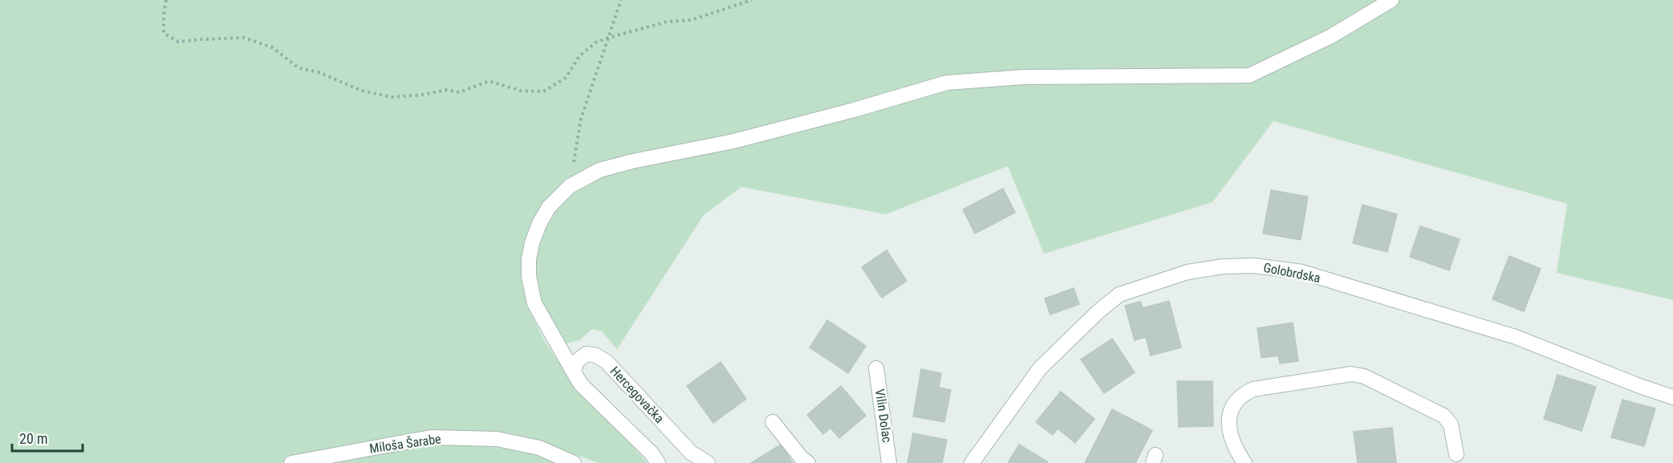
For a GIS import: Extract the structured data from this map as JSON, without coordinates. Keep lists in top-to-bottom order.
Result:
{
  "streets": {
    "street": [
      "Golobrdska",
      "Hercegovačka",
      "Vilin Dolac",
      "Miloša Šarabe"
    ]
  },
  "scale_bar": "20 m"
}
